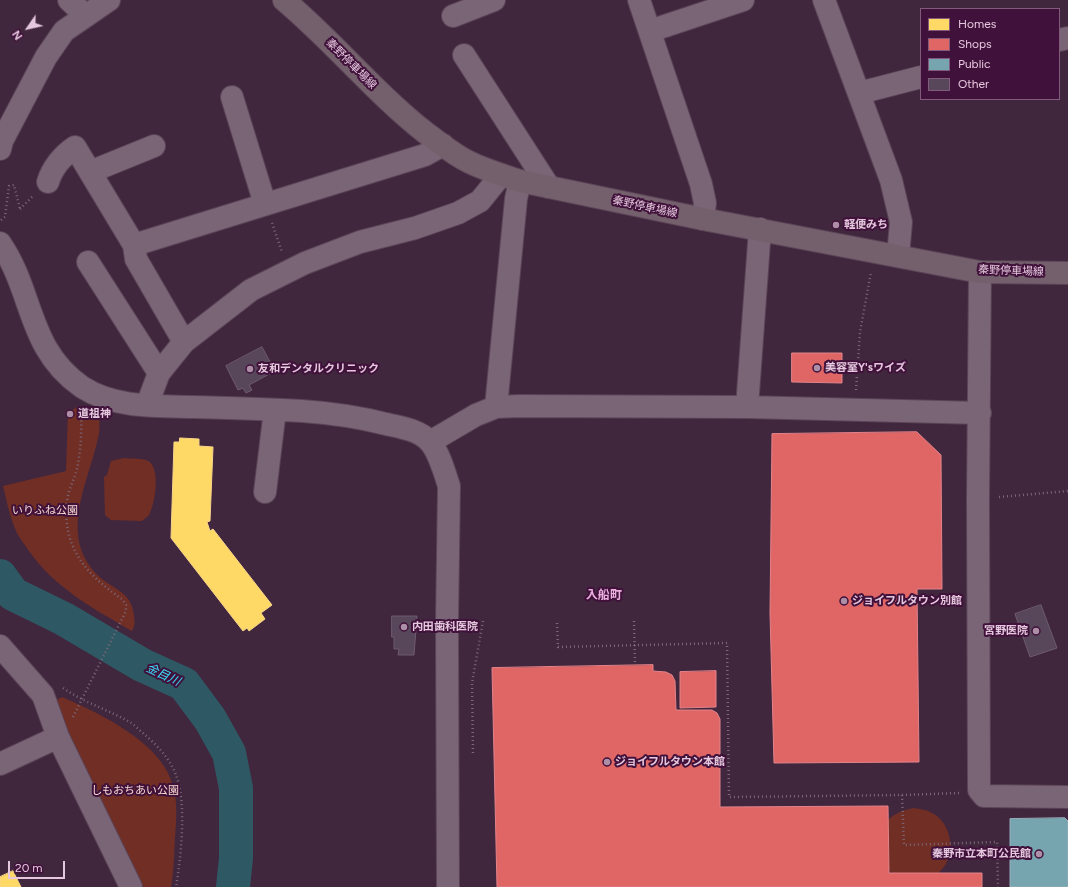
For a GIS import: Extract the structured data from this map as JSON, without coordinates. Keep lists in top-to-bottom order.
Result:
{
  "streets": {
    "main road": ["秦野停車場線"]
  },
  "districts": ["入船町"],
  "water": ["金目川"],
  "parks": ["いりふね公園", "しもおちあい公園"],
  "places": [
    "軽便みち",
    "美容室Y'sワイズ",
    "友和デンタルクリニック",
    "道祖神",
    "ジョイフルタウン別館",
    "内田歯科医院",
    "宮野医院",
    "ジョイフルタウン本館",
    "秦野市立本町公民館"
  ],
  "legend": [
    "Homes",
    "Shops",
    "Public",
    "Other"
  ],
  "scale_bar": "20 m",
  "north": "bottom left"
}
